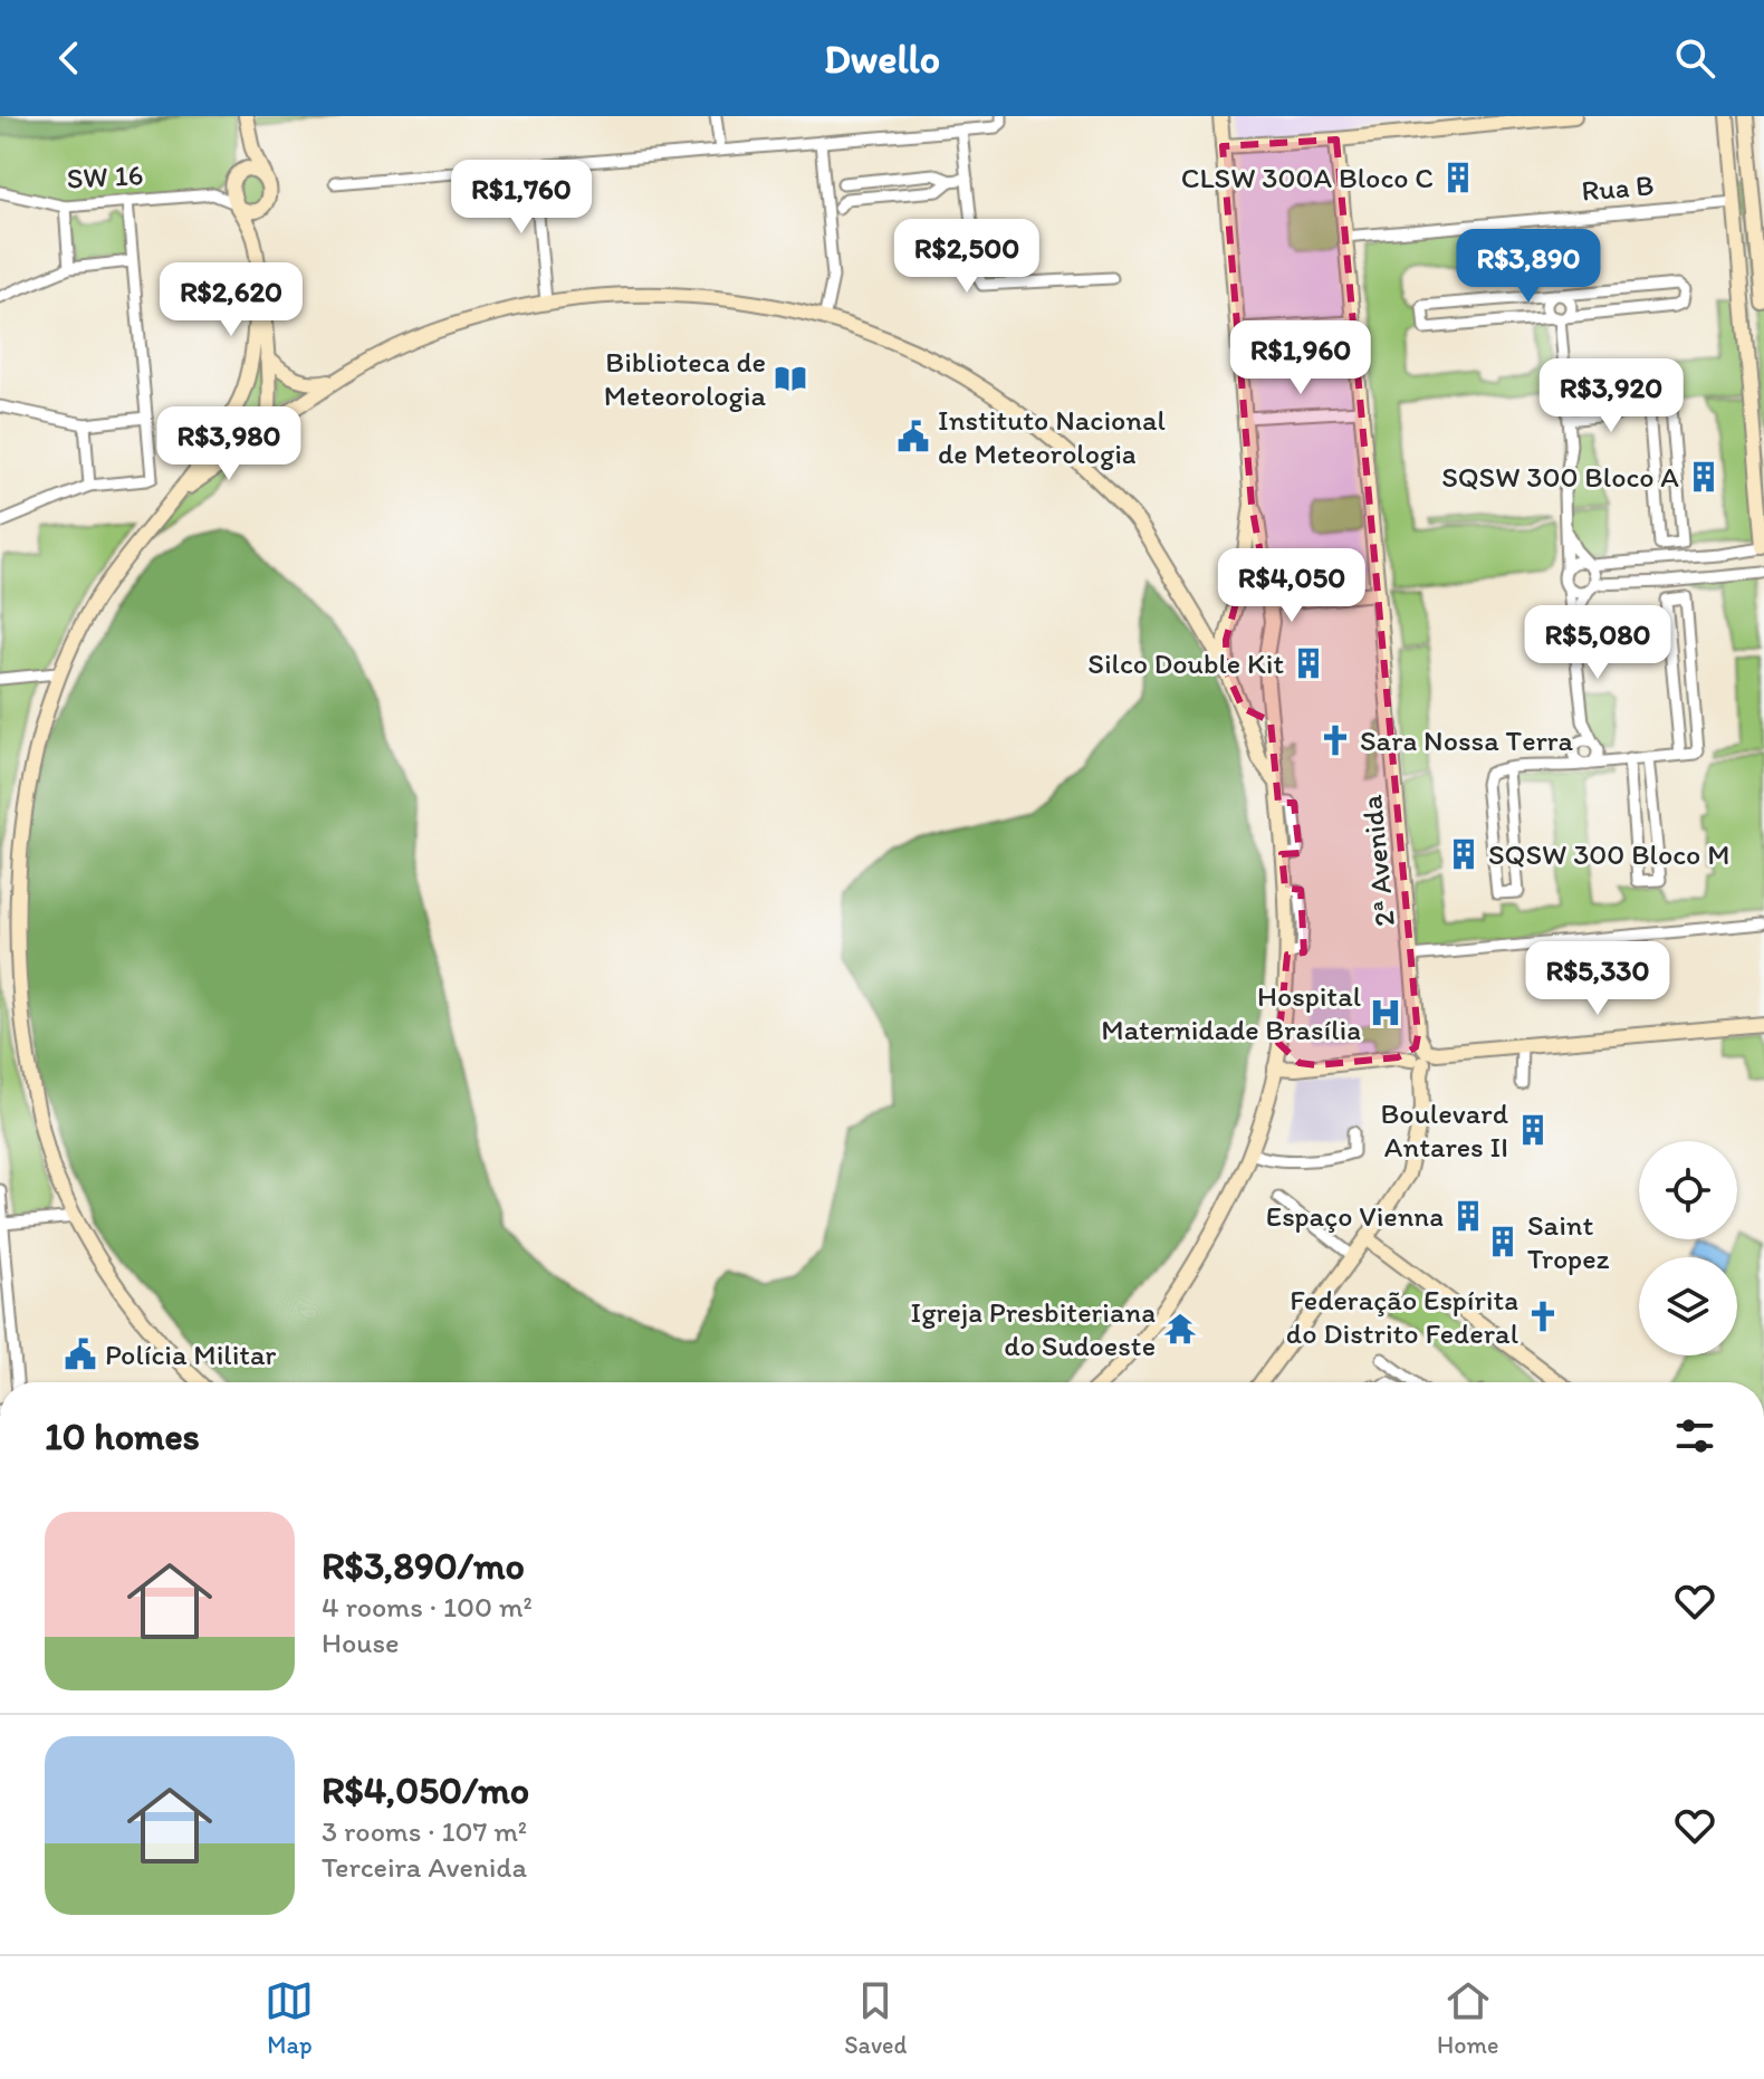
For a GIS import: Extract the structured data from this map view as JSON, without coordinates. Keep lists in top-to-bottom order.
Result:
{
  "streets": {
    "street": ["SW 16", "Rua B", "2ª Avenida"]
  },
  "crossings": [
    ["Rua B", "2ª Avenida"]
  ],
  "places": {
    "building": [
      "CLSW 300A Bloco C",
      "SQSW 300 Bloco A",
      "Silco Double Kit",
      "SQSW 300 Bloco M",
      "Boulevard Antares II",
      "Espaço Vienna",
      "Saint Tropez"
    ],
    "library": ["Biblioteca de Meteorologia"],
    "public building": ["Instituto Nacional de Meteorologia", "Polícia Militar"],
    "church": ["Sara Nossa Terra", "Federação Espírita do Distrito Federal"],
    "hospital": ["Hospital Maternidade Brasília"],
    "temple": ["Igreja Presbiteriana do Sudoeste"]
  },
  "page": {
    "header": "Dwello",
    "price": [
      "R$1,760",
      "R$2,500",
      "R$3,890",
      "R$2,620",
      "R$1,960",
      "R$3,920",
      "R$3,980",
      "R$4,050",
      "R$5,080",
      "R$5,330"
    ],
    "heading": "10 homes",
    "list": [
      {
        "name": "R$3,890/mo",
        "note": "4 rooms · 100 m² · House"
      },
      {
        "name": "R$4,050/mo",
        "note": "3 rooms · 107 m² · Terceira Avenida"
      }
    ],
    "tabs": ["Map", "Saved", "Home"]
  }
}
